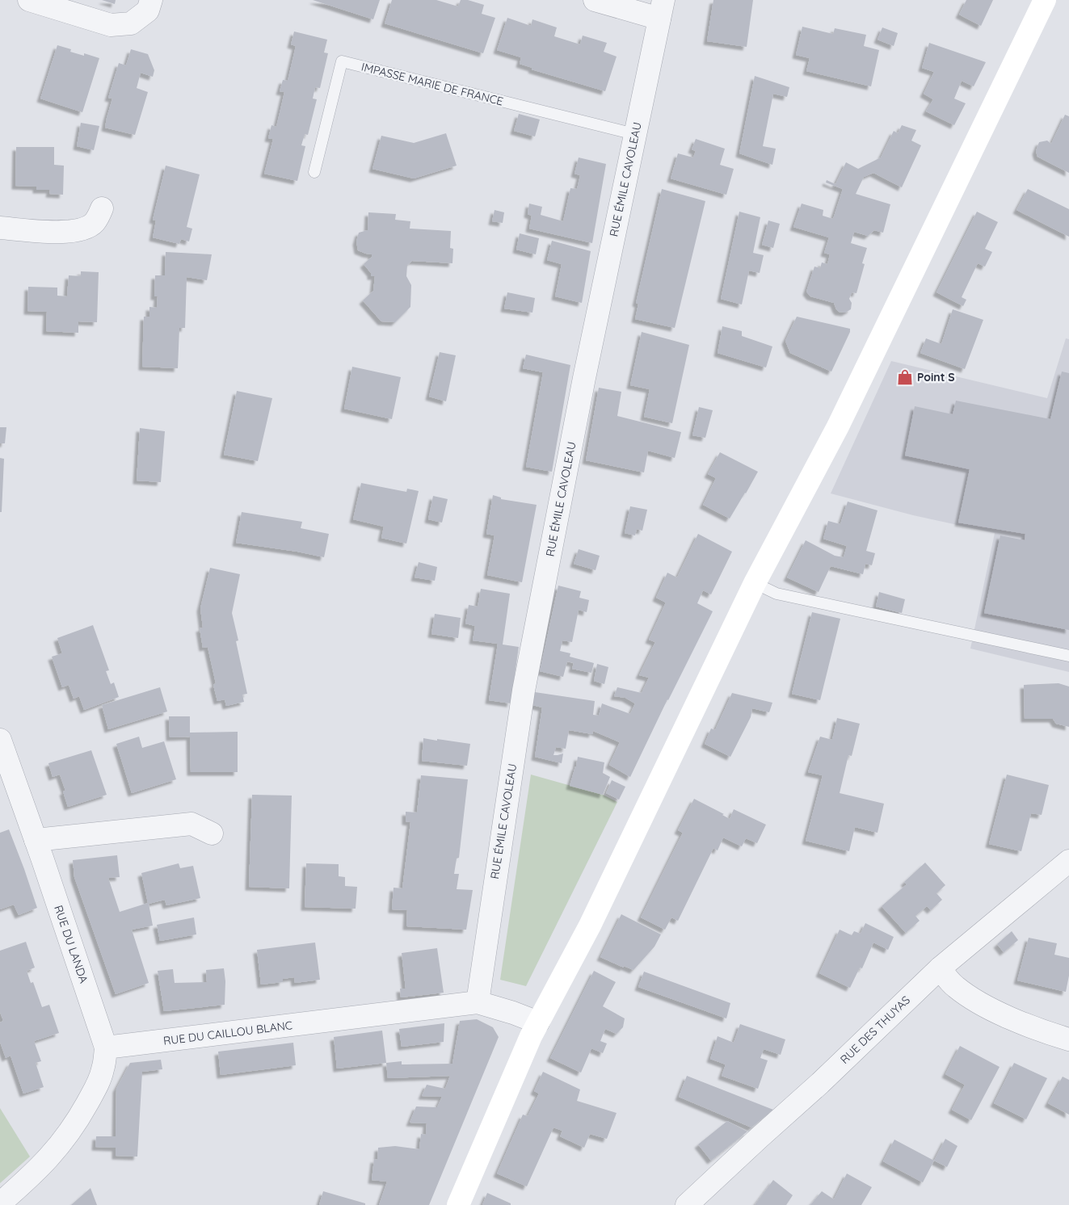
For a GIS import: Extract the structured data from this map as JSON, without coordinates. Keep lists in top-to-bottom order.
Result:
{
  "streets": {
    "street": [
      "RUE ÉMILE CAVOLEAU",
      "RUE DU LANDA",
      "RUE DES THUYAS",
      "RUE DU CAILLOU BLANC"
    ],
    "lane": ["IMPASSE MARIE DE FRANCE"]
  },
  "crossings": [
    ["IMPASSE MARIE DE FRANCE", "RUE ÉMILE CAVOLEAU"],
    ["RUE ÉMILE CAVOLEAU", "RUE DU CAILLOU BLANC"],
    ["RUE DU LANDA", "RUE DU CAILLOU BLANC"]
  ],
  "places": {
    "shop": ["Point S"]
  }
}
